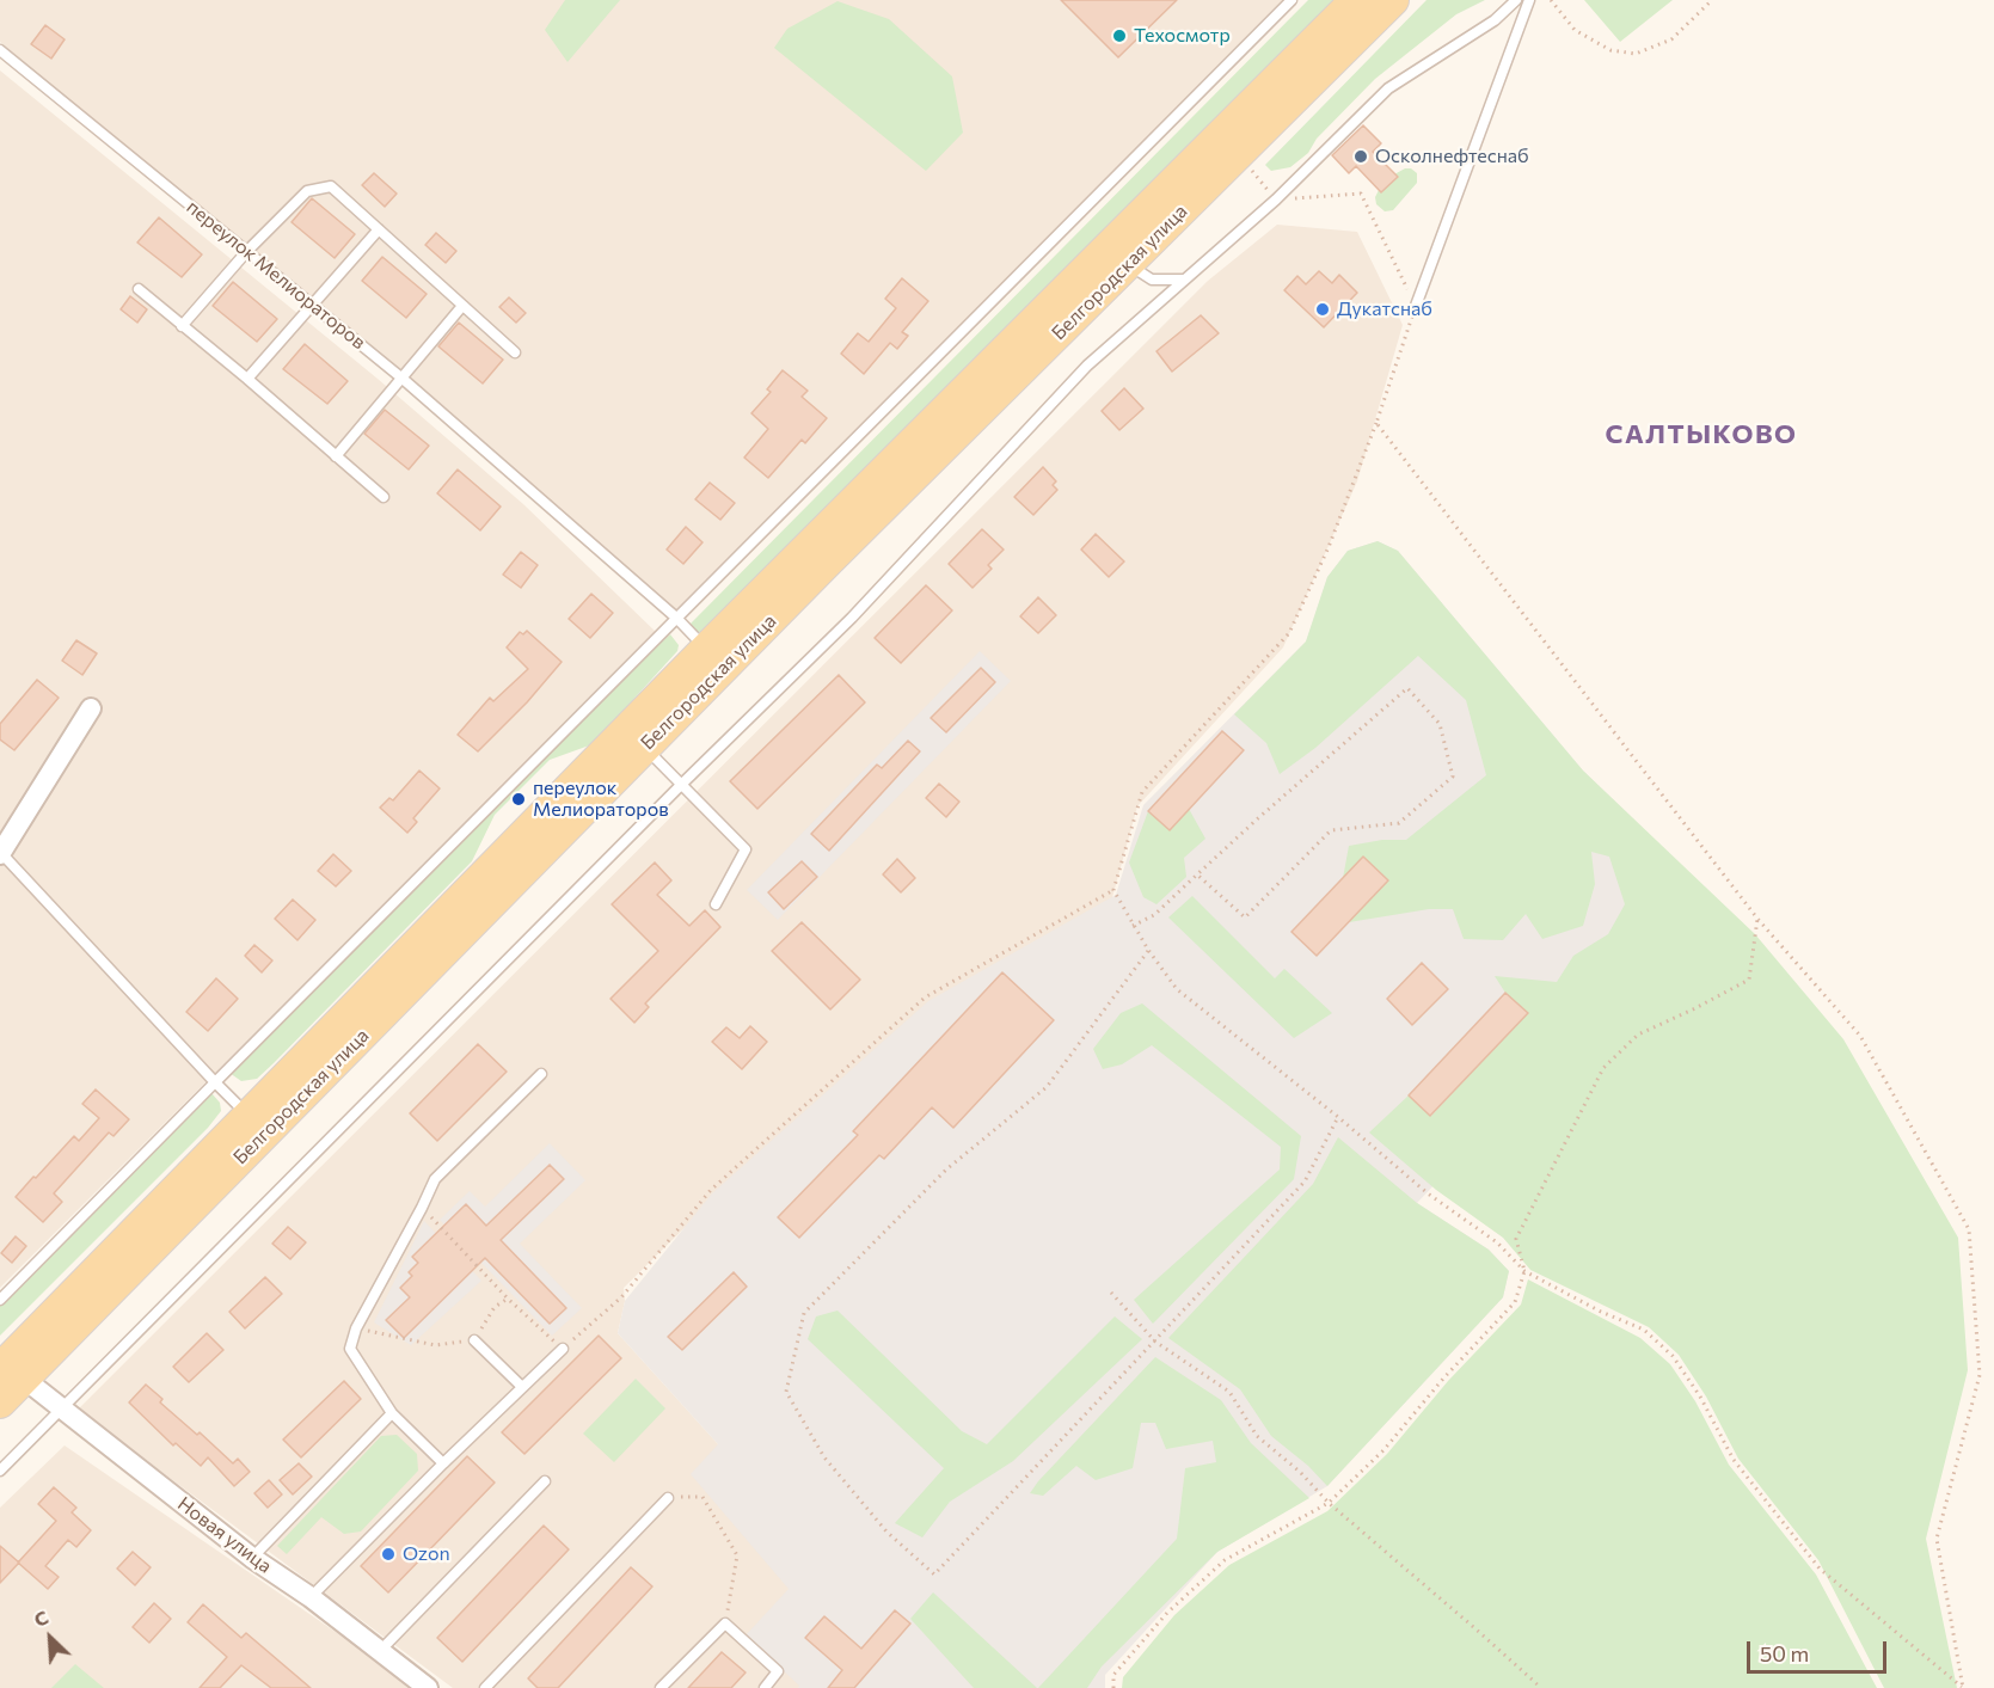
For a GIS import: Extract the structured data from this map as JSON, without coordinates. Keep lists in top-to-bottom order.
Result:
{
  "streets": {
    "main road": ["Белгородская улица"],
    "street": ["Новая улица"],
    "lane": ["переулок Мелиораторов"]
  },
  "crossings": [
    ["Белгородская улица", "переулок Мелиораторов"],
    ["Белгородская улица", "Новая улица"]
  ],
  "districts": ["САЛТЫКОВО"],
  "places": [
    "Техосмотр",
    "Осколнефтеснаб",
    "Дукатснаб",
    "переулок Мелиораторов",
    "Ozon"
  ],
  "scale_bar": "50 m",
  "north": "top left"
}
